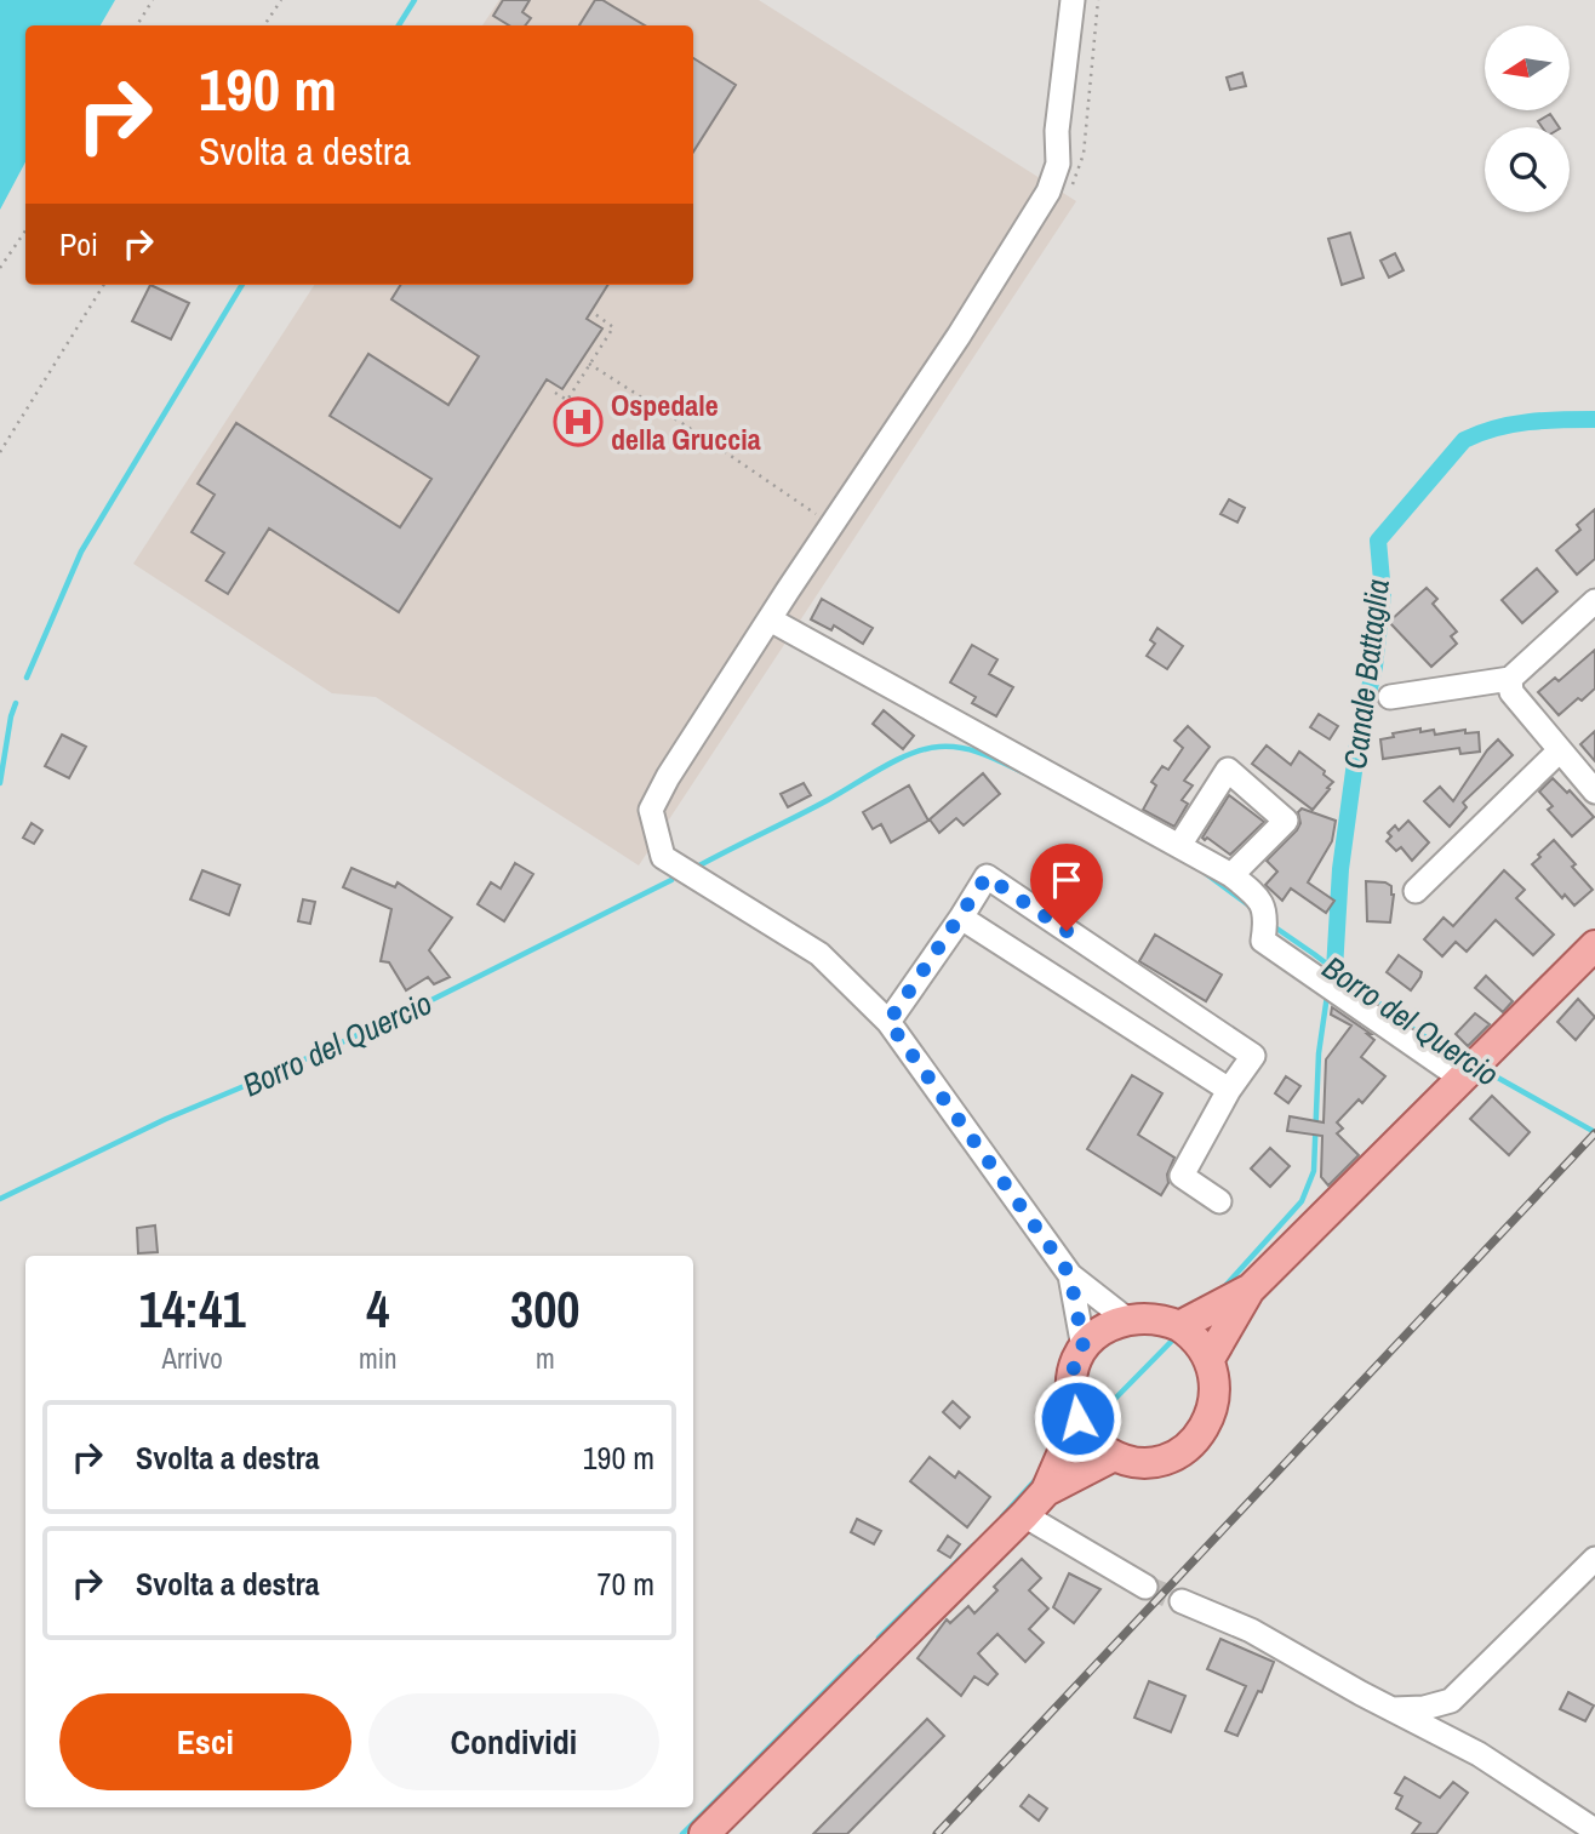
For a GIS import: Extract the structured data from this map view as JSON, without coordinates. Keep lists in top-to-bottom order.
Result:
{
  "water": ["Canale Battaglia", "Borro del Quercio"],
  "places": {
    "hospital": ["Ospedale della Gruccia"]
  },
  "north": "left",
  "page": {
    "turn": ["190 m", "Svolta a destra"],
    "then": "Poi",
    "eta": [
      "14:41",
      "Arrivo",
      "4",
      "min",
      "300",
      "m"
    ],
    "list": [
      {
        "name": "Svolta a destra",
        "value": "190 m"
      },
      {
        "name": "Svolta a destra",
        "value": "70 m"
      }
    ],
    "buttons": ["Esci", "Condividi"]
  }
}
